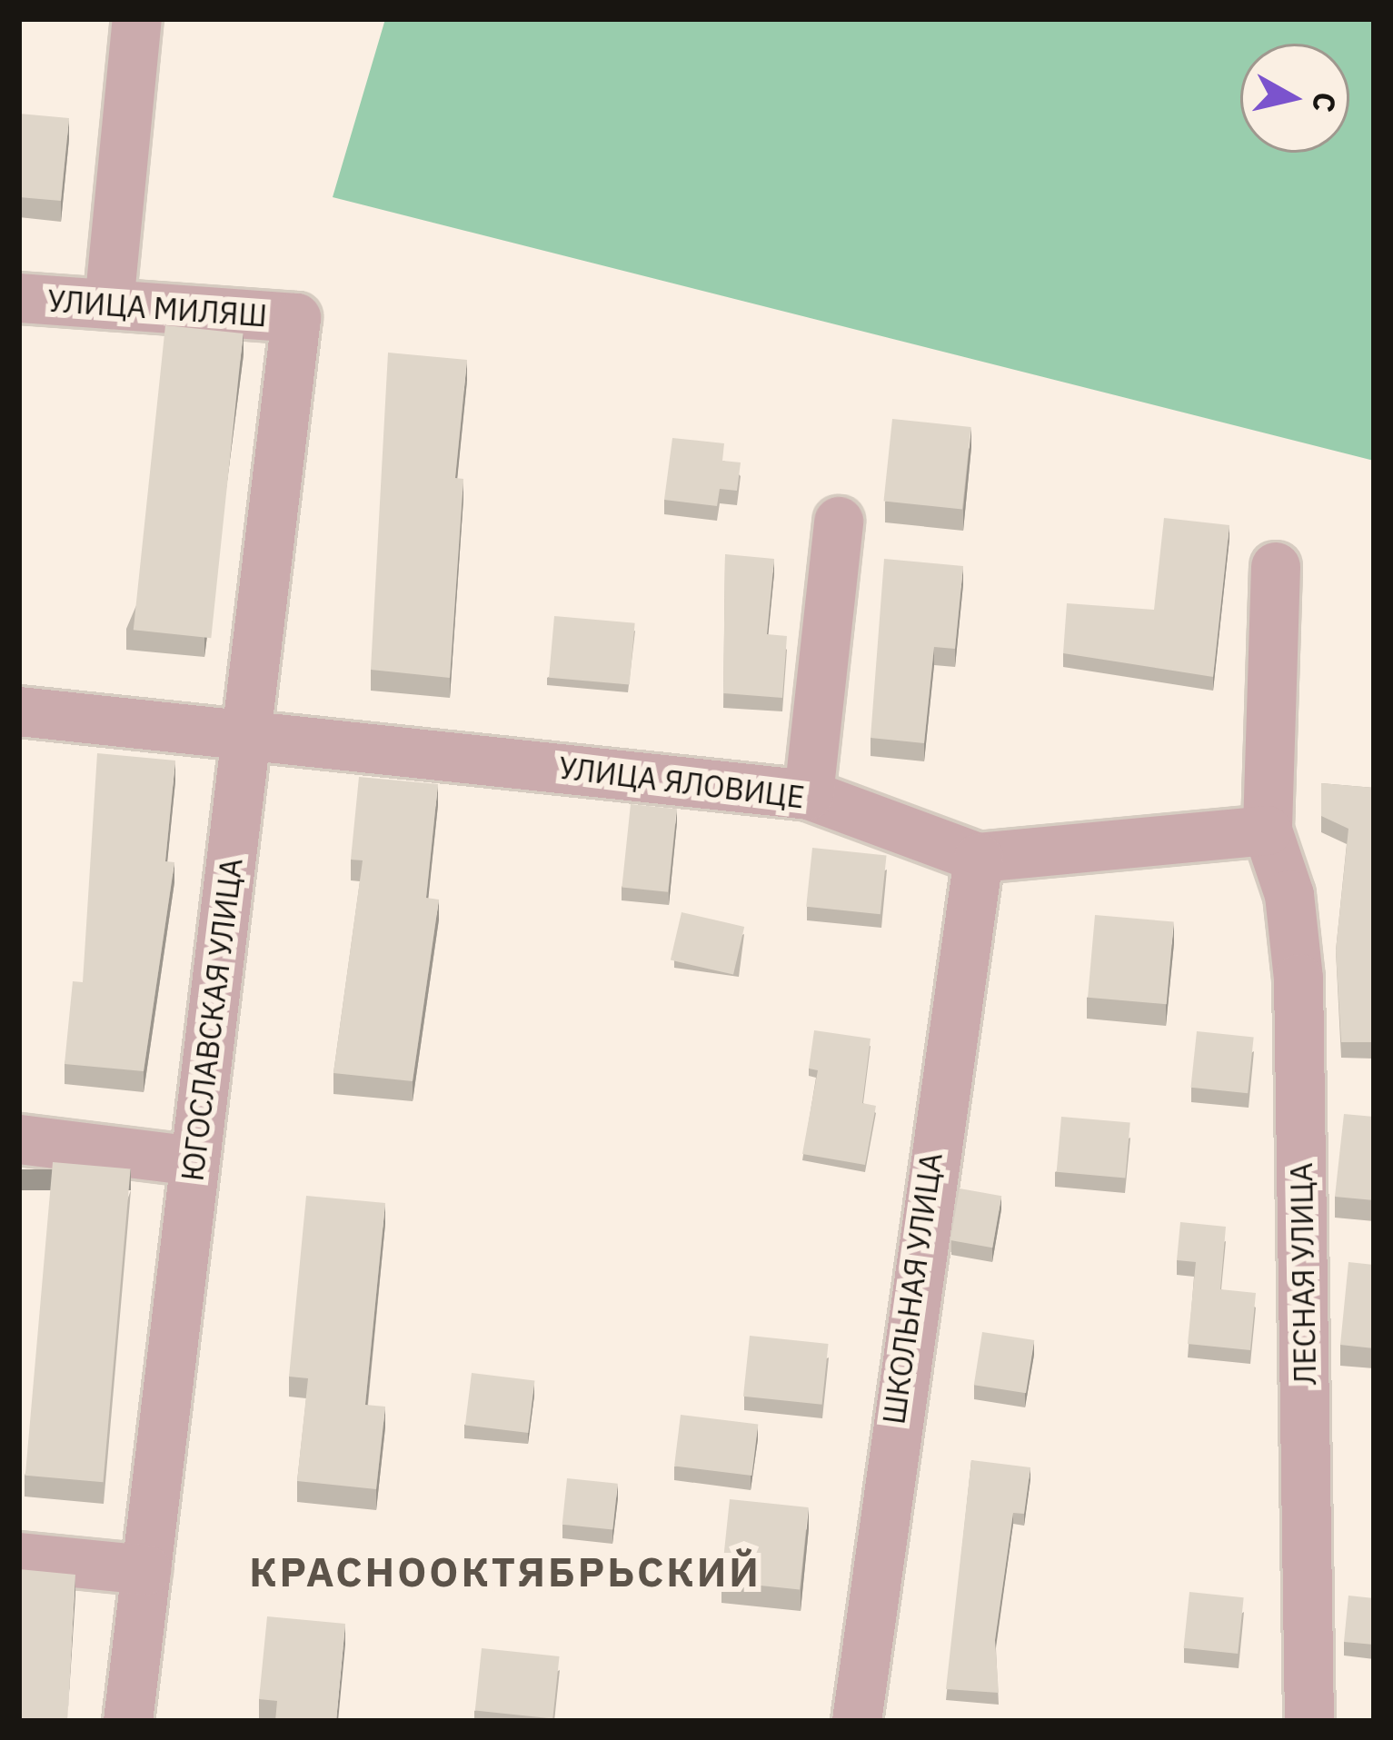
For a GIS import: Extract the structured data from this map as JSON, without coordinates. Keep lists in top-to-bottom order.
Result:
{
  "streets": {
    "street": [
      "УЛИЦА МИЛЯШ",
      "УЛИЦА ЯЛОВИЦЕ",
      "ЮГОСЛАВСКАЯ УЛИЦА",
      "ЛЕСНАЯ УЛИЦА",
      "ШКОЛЬНАЯ УЛИЦА"
    ]
  },
  "crossings": [
    ["УЛИЦА МИЛЯШ", "ЮГОСЛАВСКАЯ УЛИЦА"],
    ["УЛИЦА ЯЛОВИЦЕ", "ЮГОСЛАВСКАЯ УЛИЦА"],
    ["УЛИЦА ЯЛОВИЦЕ", "ЛЕСНАЯ УЛИЦА"],
    ["УЛИЦА ЯЛОВИЦЕ", "ШКОЛЬНАЯ УЛИЦА"]
  ],
  "districts": ["КРАСНООКТЯБРЬСКИЙ"],
  "north": "right"
}
